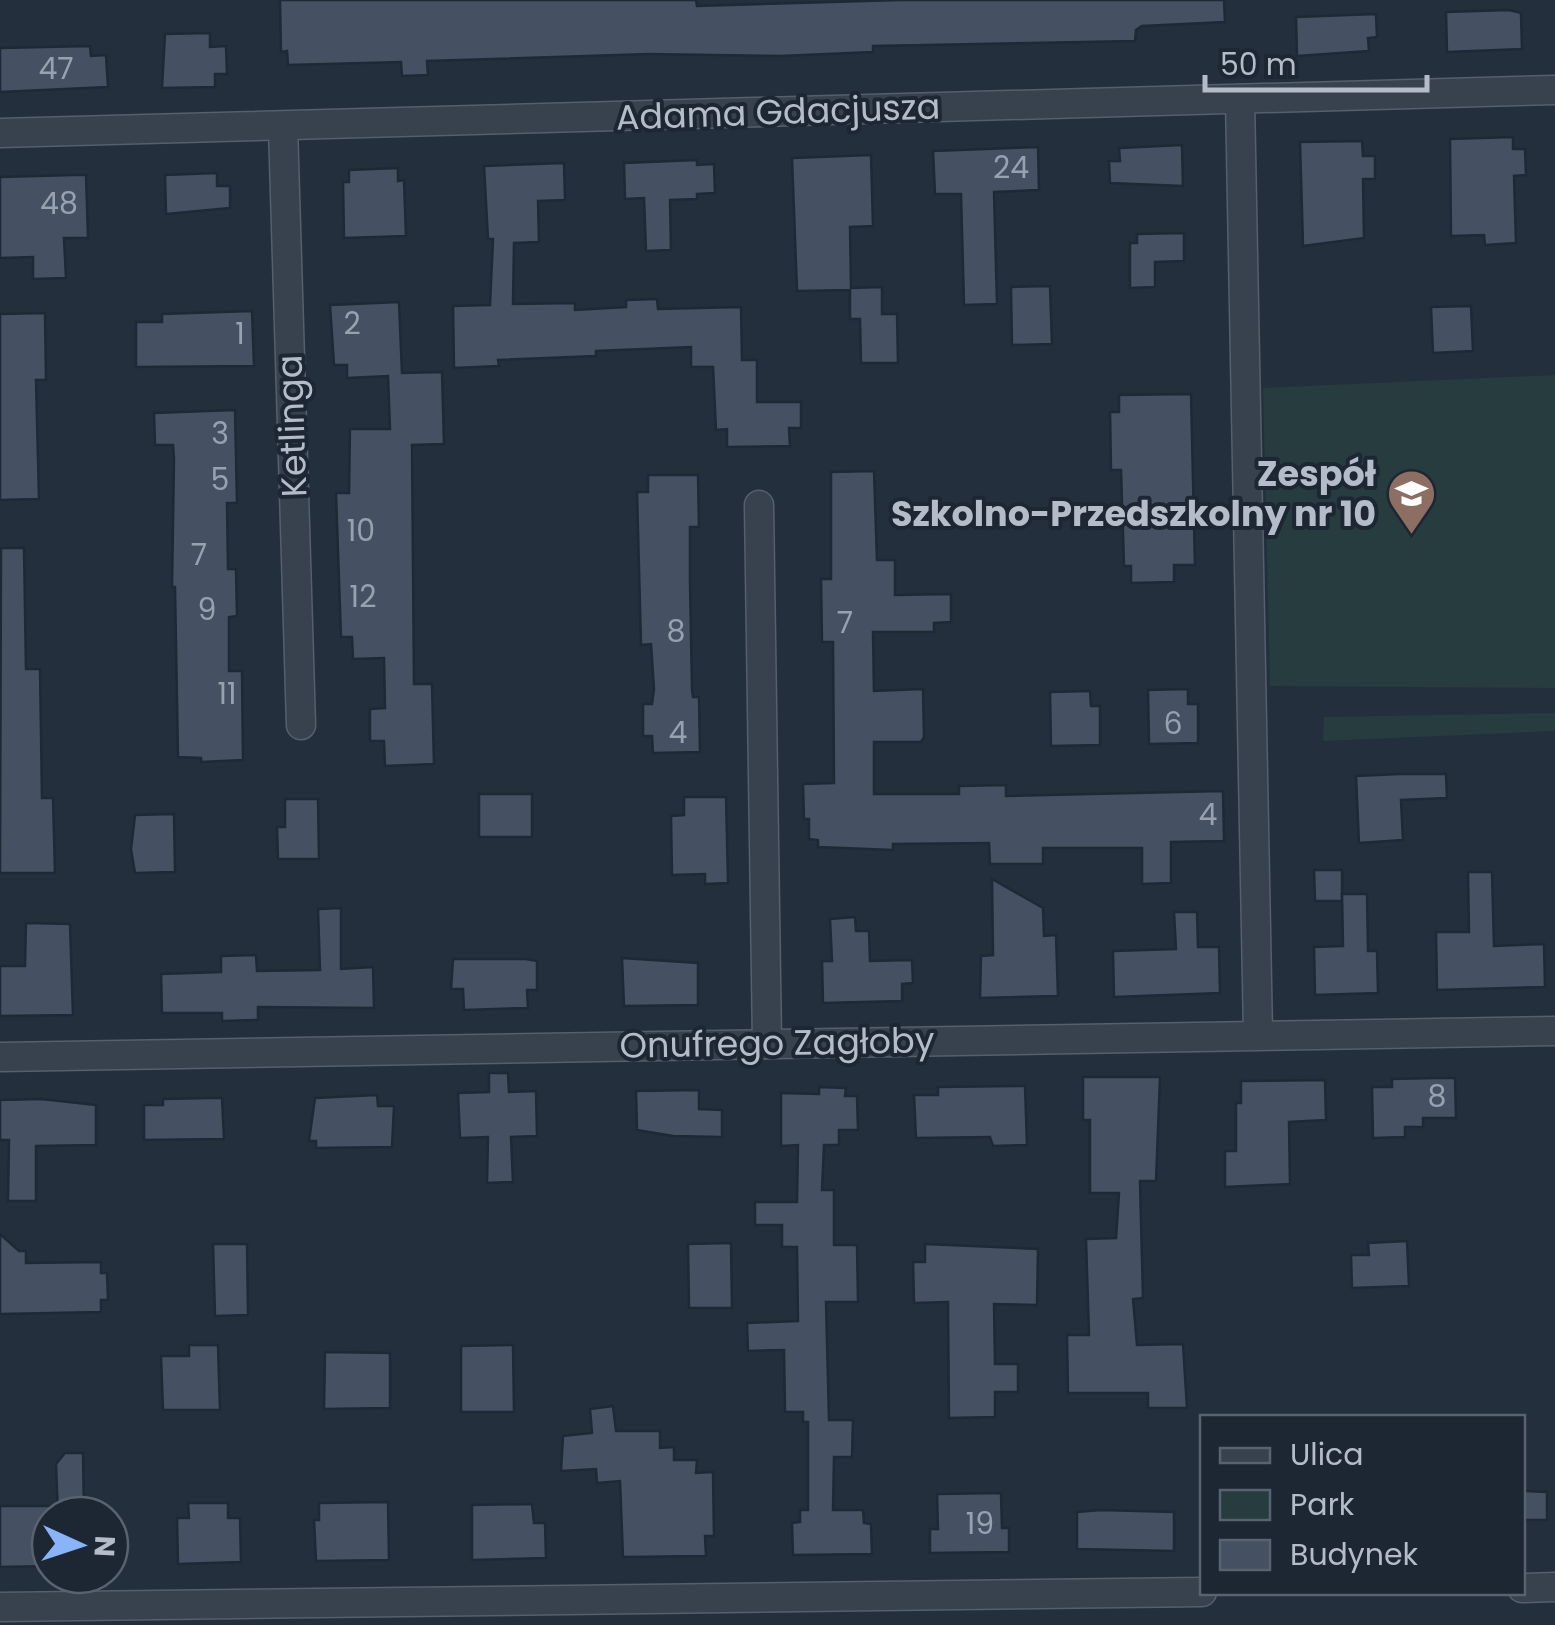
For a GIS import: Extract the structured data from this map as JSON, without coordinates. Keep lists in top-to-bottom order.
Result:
{
  "streets": {
    "street": ["Adama Gdacjusza", "Ketlinga", "Onufrego Zagłoby"]
  },
  "crossings": [
    ["Adama Gdacjusza", "Ketlinga"]
  ],
  "places": {
    "school or university": ["Zespół Szkolno-Przedszkolny nr 10"]
  },
  "house_numbers": [
    "47",
    "24",
    "48",
    "2",
    "1",
    "3",
    "5",
    "10",
    "7",
    "12",
    "9",
    "7",
    "8",
    "11",
    "6",
    "4",
    "4",
    "8",
    "19"
  ],
  "legend": ["Ulica", "Park", "Budynek"],
  "scale_bar": "50 m",
  "north": "right"
}
